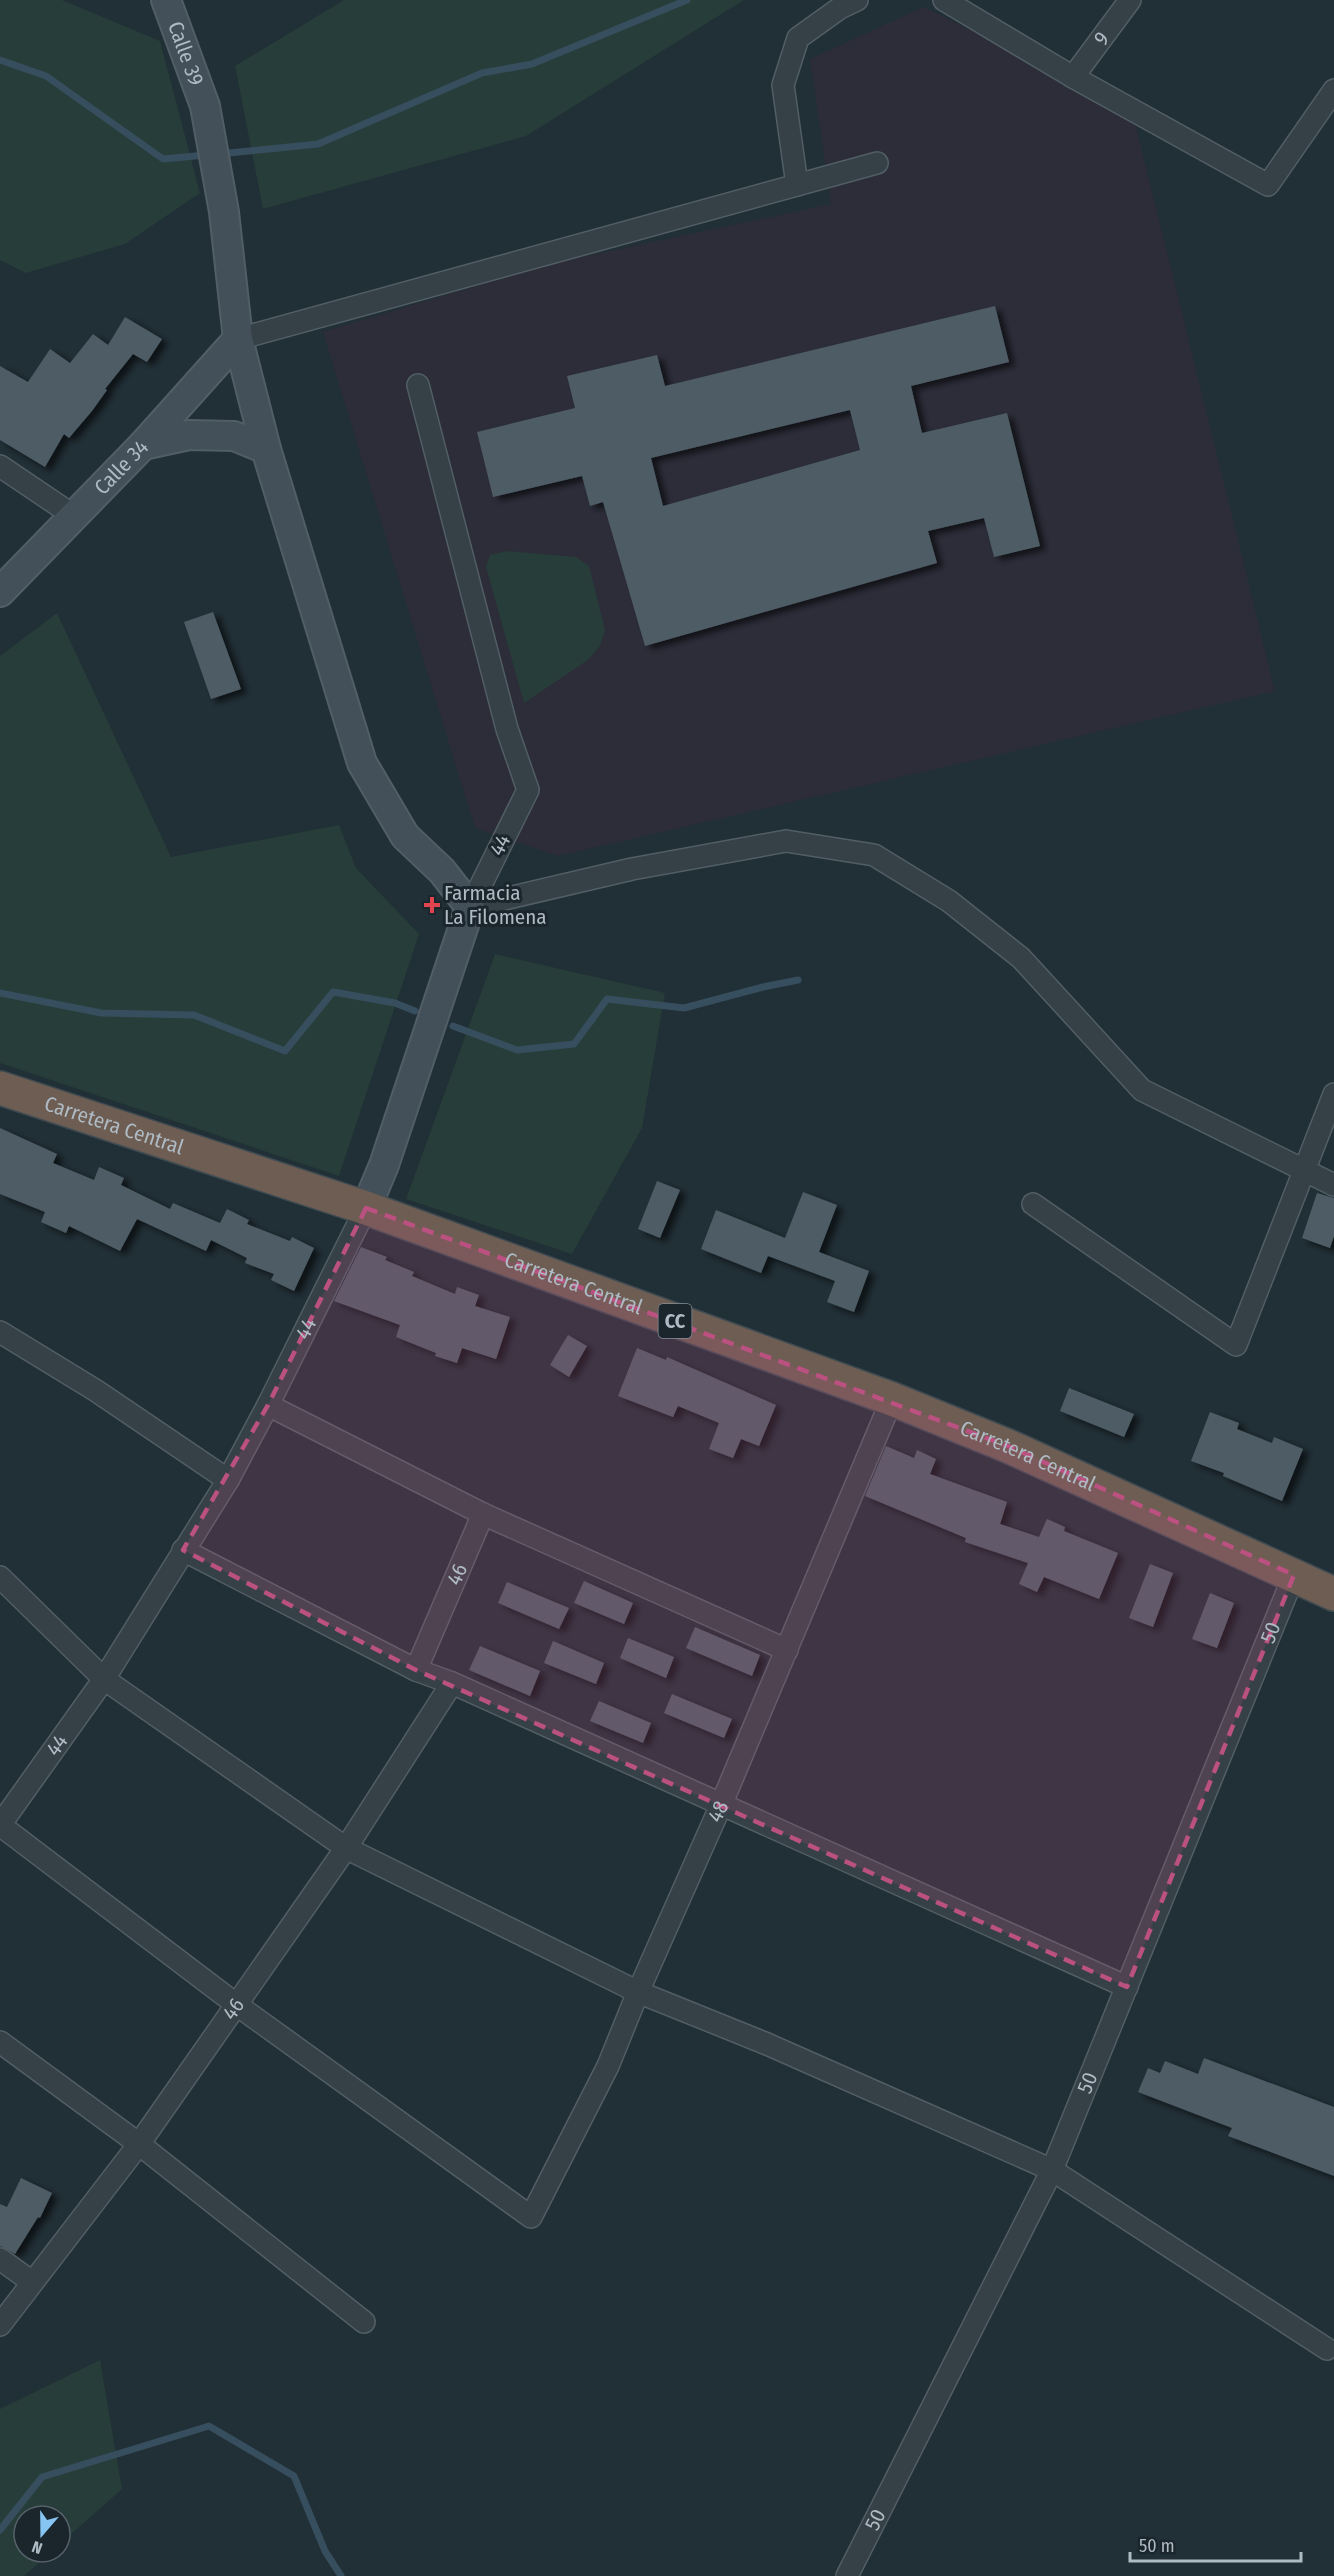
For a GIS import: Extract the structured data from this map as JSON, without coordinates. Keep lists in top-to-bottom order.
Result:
{
  "streets": {
    "highway": ["Carretera Central", "CC"],
    "street": [
      "9",
      "Calle 39",
      "Calle 34",
      "44",
      "46",
      "50",
      "48"
    ]
  },
  "crossings": [
    ["Calle 39", "Calle 34"],
    ["Calle 39", "44"],
    ["44", "Carretera Central"],
    ["Carretera Central", "50"],
    ["Carretera Central", "48"],
    ["46", "48"]
  ],
  "places": {
    "health": ["Farmacia La Filomena"]
  },
  "scale_bar": "50 m",
  "north": "bottom"
}
